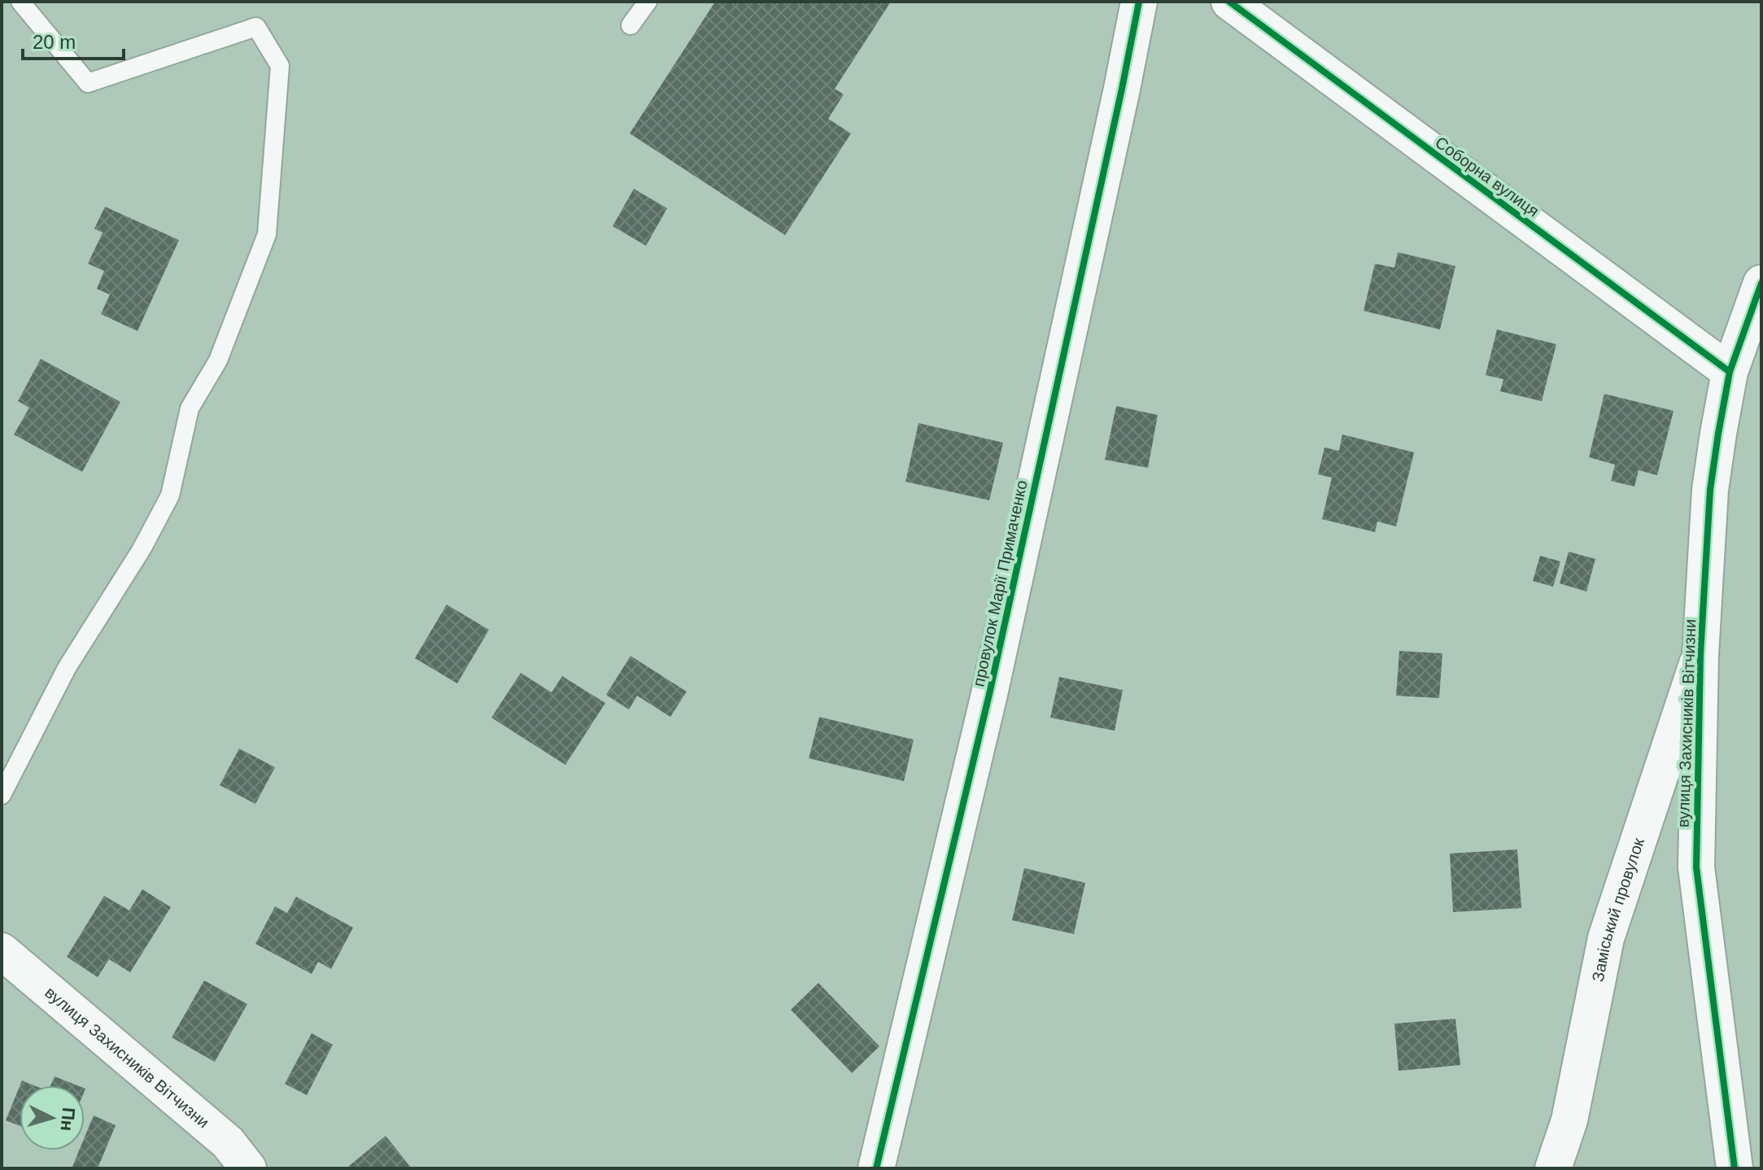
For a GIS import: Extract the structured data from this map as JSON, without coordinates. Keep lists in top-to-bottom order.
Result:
{
  "streets": {
    "street": [
      "Соборна вулиця",
      "провулок Марії Примаченко",
      "вулиця Захисників Вітчизни",
      "Заміський провулок"
    ]
  },
  "crossings": [
    ["Соборна вулиця", "вулиця Захисників Вітчизни"],
    ["вулиця Захисників Вітчизни", "Заміський провулок"]
  ],
  "scale_bar": "20 m",
  "north": "right"
}
